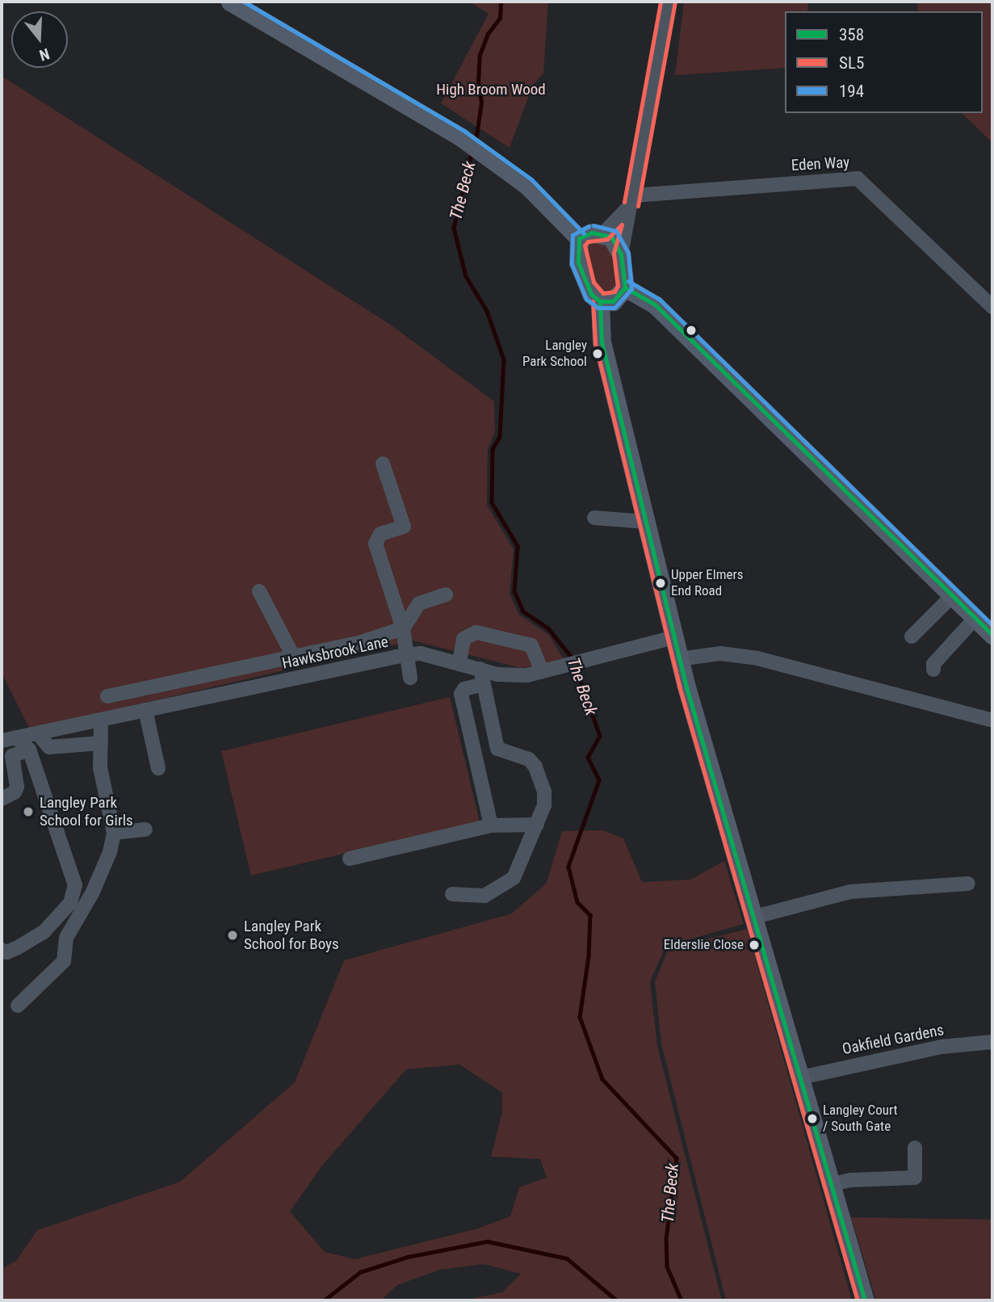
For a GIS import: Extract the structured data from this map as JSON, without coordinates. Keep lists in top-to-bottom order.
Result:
{
  "streets": {
    "street": ["Eden Way", "Hawksbrook Lane", "Oakfield Gardens"]
  },
  "water": ["The Beck"],
  "parks": ["High Broom Wood"],
  "places": [
    "Langley Park School",
    "Upper Elmers End Road",
    "Langley Park School for Girls",
    "Langley Park School for Boys",
    "Elderslie Close",
    "Langley Court / South Gate"
  ],
  "lines": ["transit line SL5", "transit line 194", "transit line 358"],
  "legend": ["358", "SL5", "194"],
  "north": "bottom"
}
